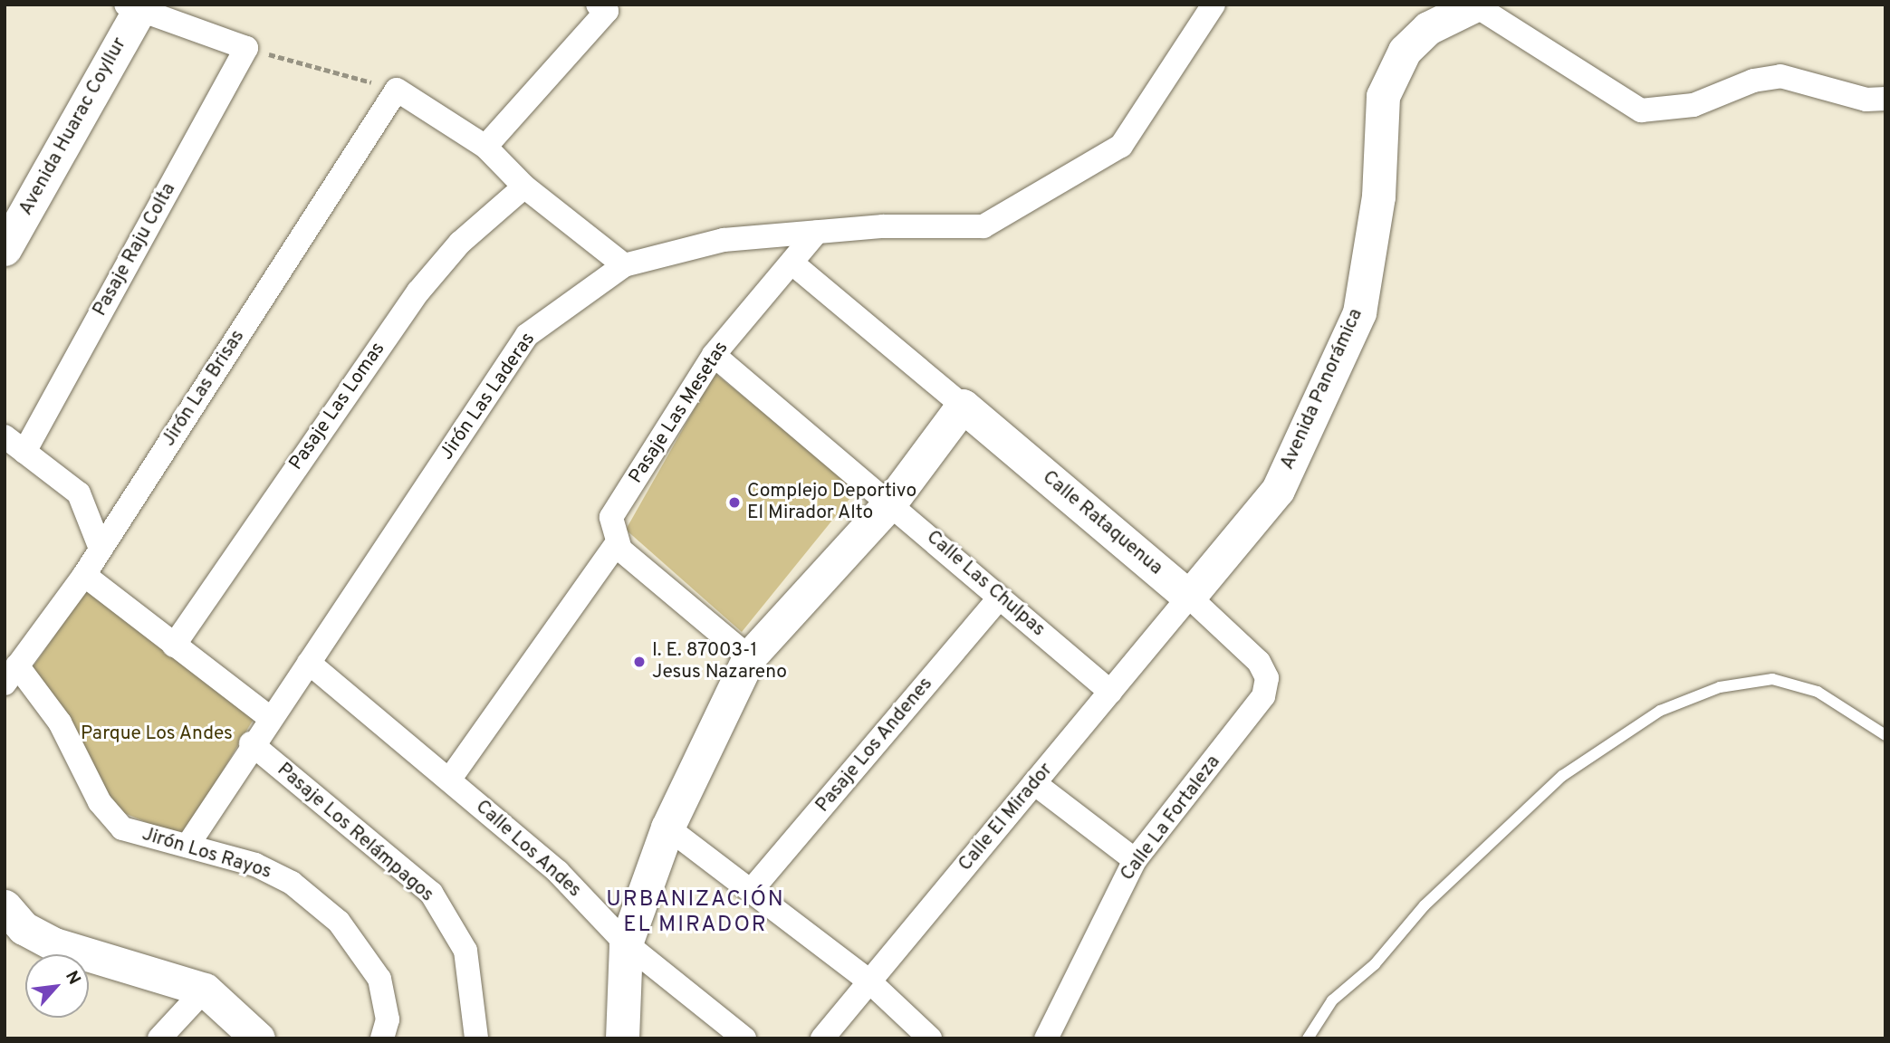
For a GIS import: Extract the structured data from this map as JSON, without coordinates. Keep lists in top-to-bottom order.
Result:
{
  "streets": {
    "main road": ["Avenida Huarac Coyllur", "Avenida Panorámica", "Calle Rataquenua"],
    "street": [
      "Pasaje Raju Colta",
      "Jirón Las Brisas",
      "Jirón Las Laderas",
      "Pasaje Las Lomas",
      "Pasaje Las Mesetas",
      "Calle Las Chulpas",
      "Pasaje Los Andenes",
      "Calle El Mirador",
      "Calle La Fortaleza",
      "Pasaje Los Relámpagos",
      "Calle Los Andes",
      "Jirón Los Rayos"
    ]
  },
  "crossings": [
    ["Jirón Las Brisas", "Jirón Los Rayos"],
    ["Avenida Panorámica", "Calle Rataquenua"],
    ["Avenida Panorámica", "Calle El Mirador"],
    ["Jirón Las Laderas", "Pasaje Las Mesetas"],
    ["Jirón Las Laderas", "Pasaje Los Relámpagos"],
    ["Jirón Las Laderas", "Calle Los Andes"],
    ["Jirón Las Laderas", "Jirón Los Rayos"],
    ["Pasaje Las Mesetas", "Calle Las Chulpas"],
    ["Calle Rataquenua", "Calle El Mirador"],
    ["Calle Rataquenua", "Calle La Fortaleza"],
    ["Calle Las Chulpas", "Pasaje Los Andenes"],
    ["Calle Las Chulpas", "Calle El Mirador"]
  ],
  "districts": ["URBANIZACIÓN EL MIRADOR"],
  "parks": ["Parque Los Andes"],
  "places": ["Complejo Deportivo El Mirador Alto", "I. E. 87003-1 Jesus Nazareno"],
  "north": "top right"
}
